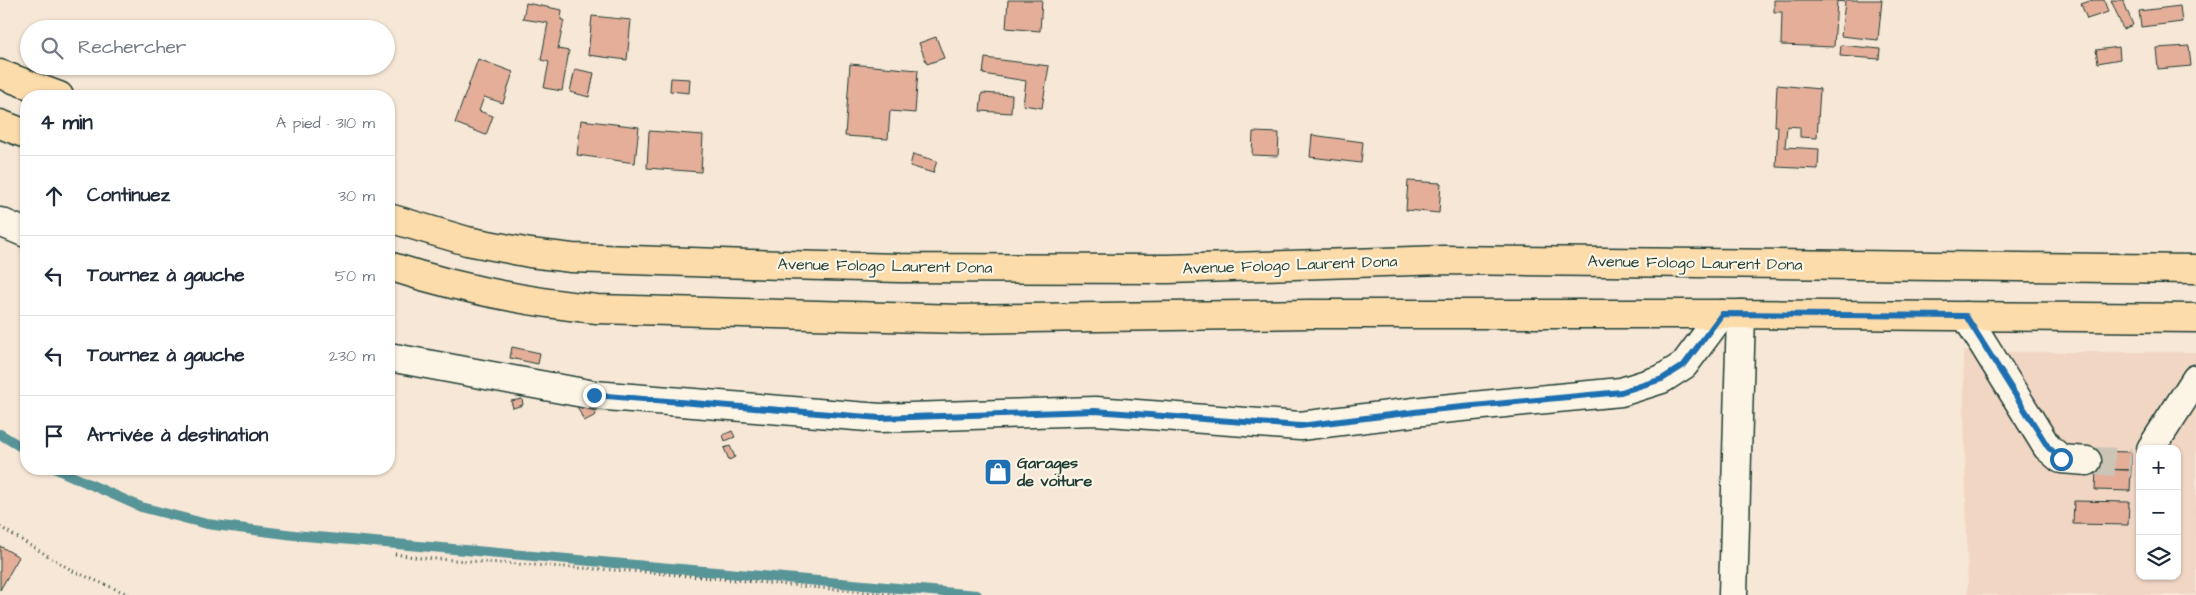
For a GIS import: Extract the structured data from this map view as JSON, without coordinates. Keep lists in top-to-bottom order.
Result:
{
  "streets": {
    "main road": ["Avenue Fologo Laurent Dona"]
  },
  "places": {
    "shop": ["Garages de voiture"]
  },
  "page": {
    "search": "Rechercher",
    "heading": ["4 min", "À pied · 310 m"],
    "list": [
      ["Continuez", "30 m"],
      ["Tournez à gauche", "50 m"],
      ["Tournez à gauche", "230 m"],
      "Arrivée à destination"
    ],
    "map_buttons": ["+", "−"]
  }
}
